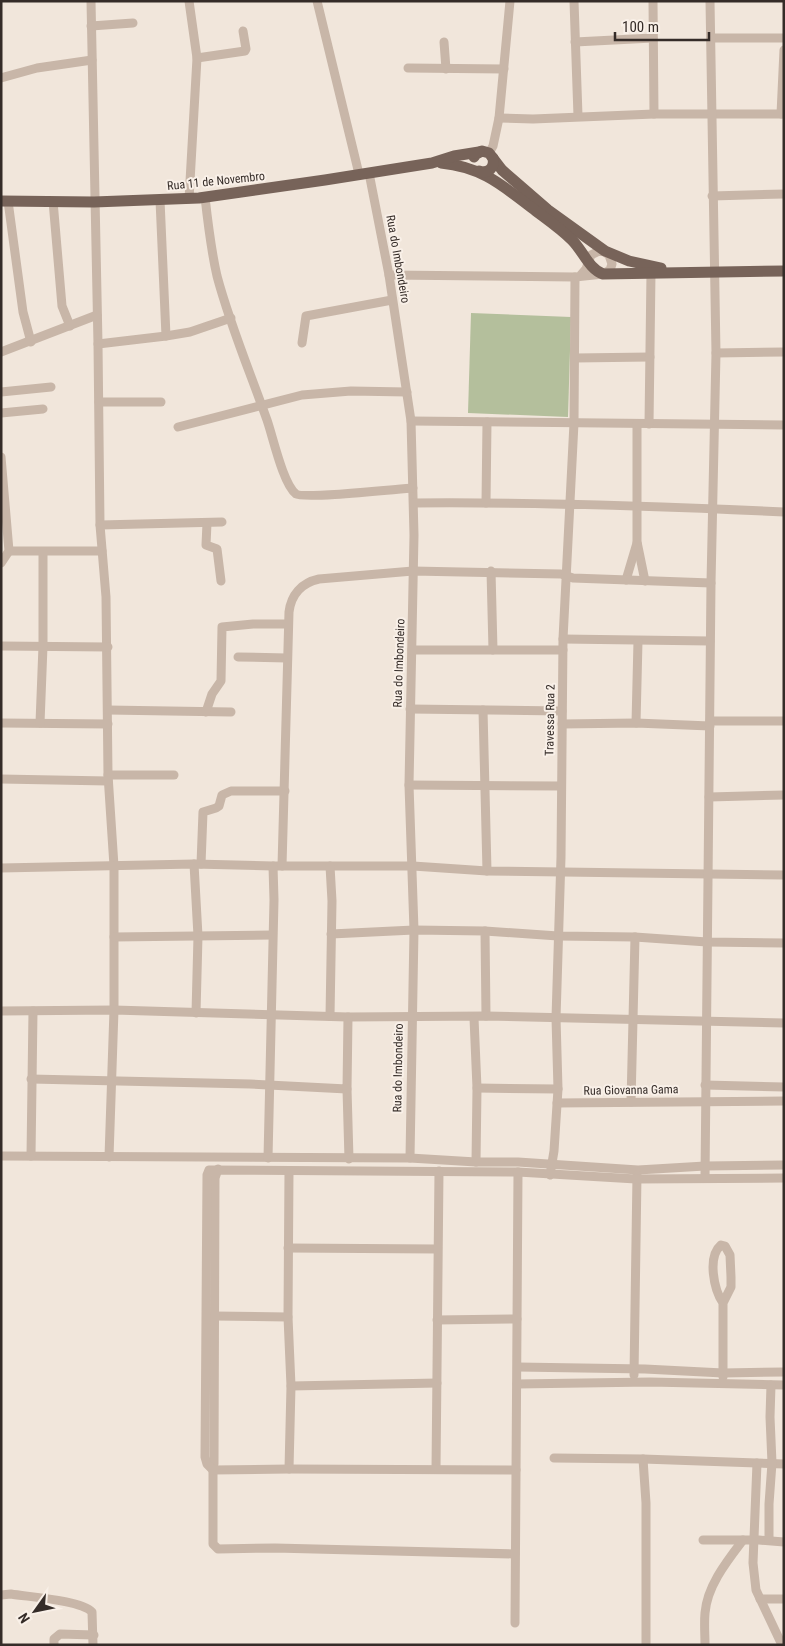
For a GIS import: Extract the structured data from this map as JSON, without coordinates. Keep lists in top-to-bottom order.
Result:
{
  "streets": {
    "main road": ["Rua 11 de Novembro"],
    "street": ["Rua do Imbondeiro", "Travessa Rua 2", "Rua Giovanna Gama"]
  },
  "crossings": [
    ["Rua 11 de Novembro", "Rua do Imbondeiro"],
    ["Travessa Rua 2", "Rua Giovanna Gama"]
  ],
  "scale_bar": "100 m",
  "north": "bottom left"
}
